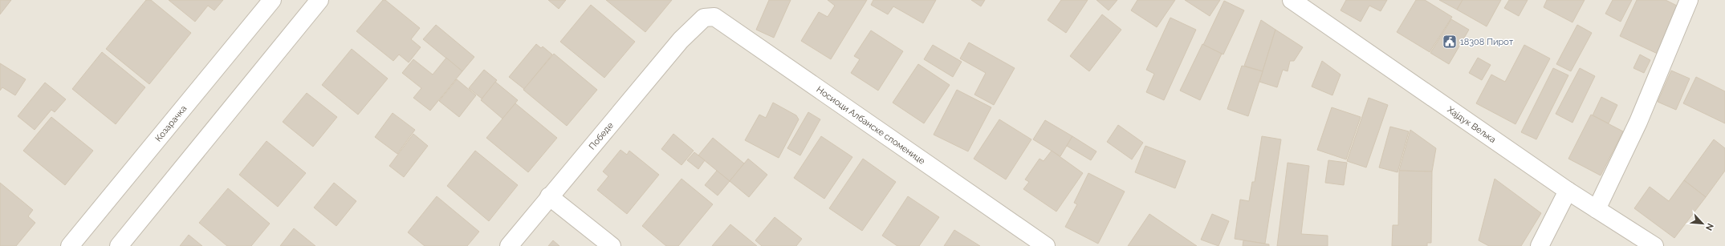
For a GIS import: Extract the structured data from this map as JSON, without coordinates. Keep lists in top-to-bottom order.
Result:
{
  "streets": {
    "street": [
      "Козарачка",
      "Носиоци Албанске споменице",
      "Хајдук Вељка",
      "Победе"
    ]
  },
  "crossings": [
    ["Носиоци Албанске споменице", "Победе"]
  ],
  "places": {
    "public building": ["18308 Пирот"]
  },
  "north": "bottom right"
}
